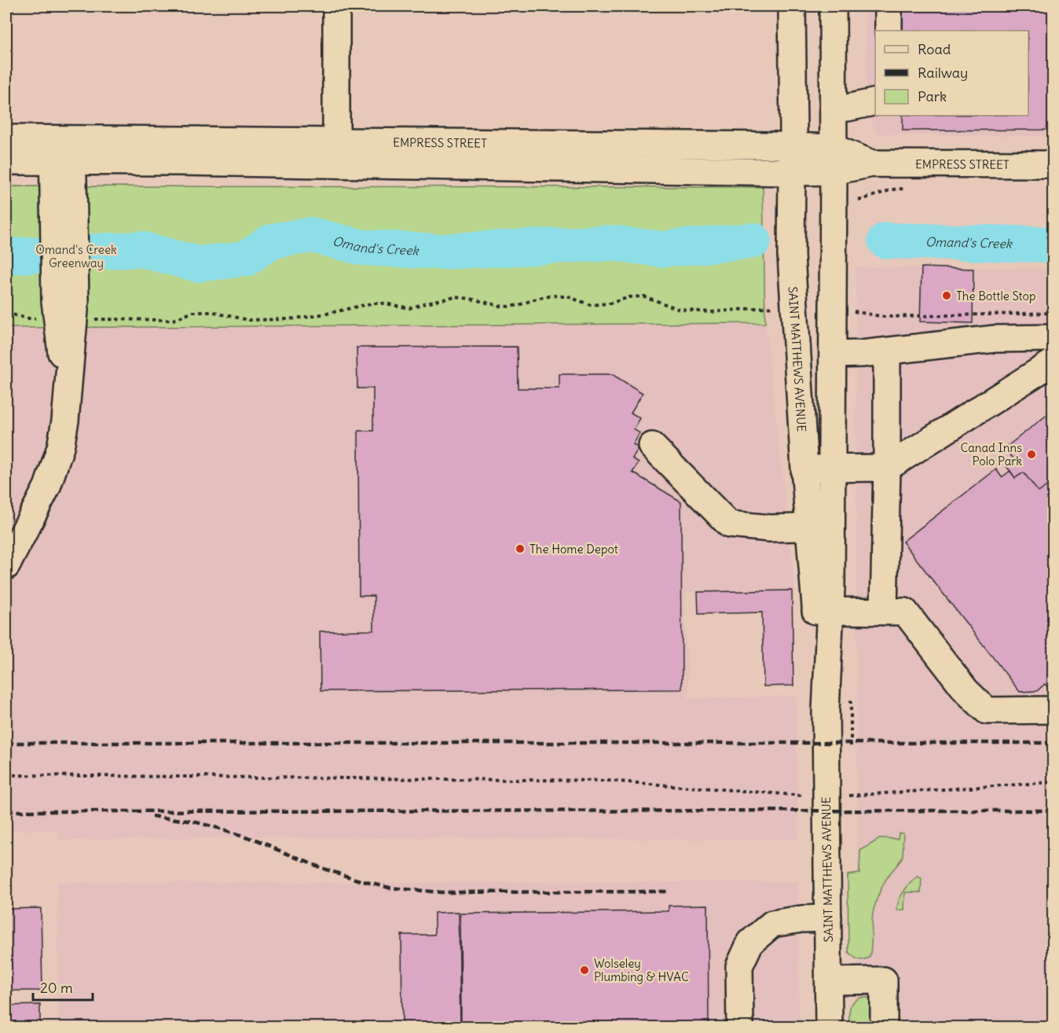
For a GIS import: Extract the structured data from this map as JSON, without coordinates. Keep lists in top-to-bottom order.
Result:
{
  "streets": {
    "main road": ["EMPRESS STREET", "SAINT MATTHEWS AVENUE"]
  },
  "crossings": [
    ["EMPRESS STREET", "SAINT MATTHEWS AVENUE"]
  ],
  "water": ["Omand's Creek"],
  "parks": ["Omand's Creek Greenway"],
  "places": [
    "The Bottle Stop",
    "Canad Inns Polo Park",
    "The Home Depot",
    "Wolseley Plumbing & HVAC"
  ],
  "legend": ["Road", "Railway", "Park"],
  "scale_bar": "20 m"
}
